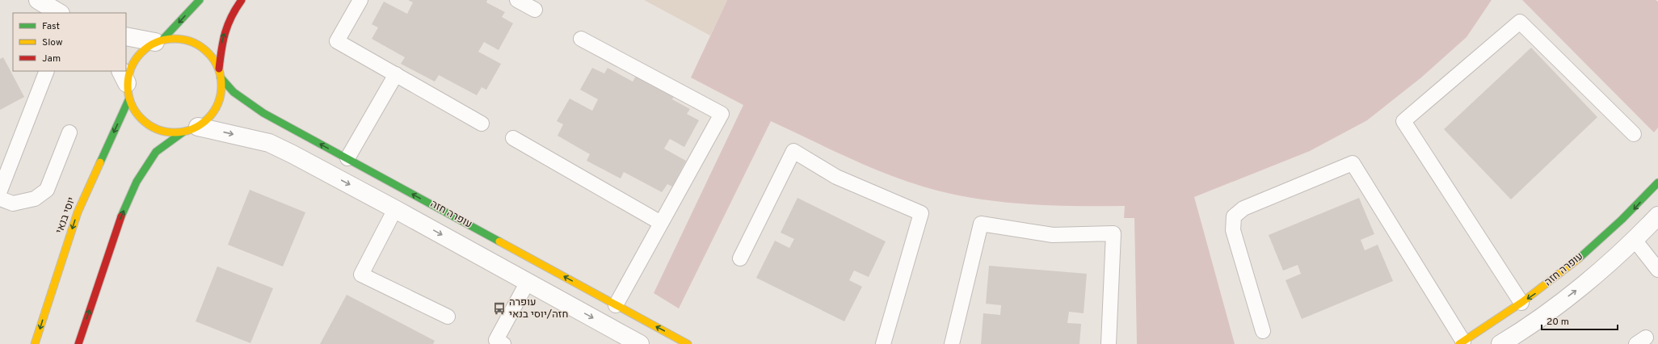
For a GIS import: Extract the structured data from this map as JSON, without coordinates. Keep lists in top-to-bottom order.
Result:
{
  "streets": {
    "street": ["עופרה חזה", "יוסי בנאי"]
  },
  "crossings": [
    ["עופרה חזה", "יוסי בנאי"]
  ],
  "places": {
    "bus stop": ["עופרה חזה/יוסי בנאי"]
  },
  "legend": ["Fast", "Slow", "Jam"],
  "scale_bar": "20 m"
}
